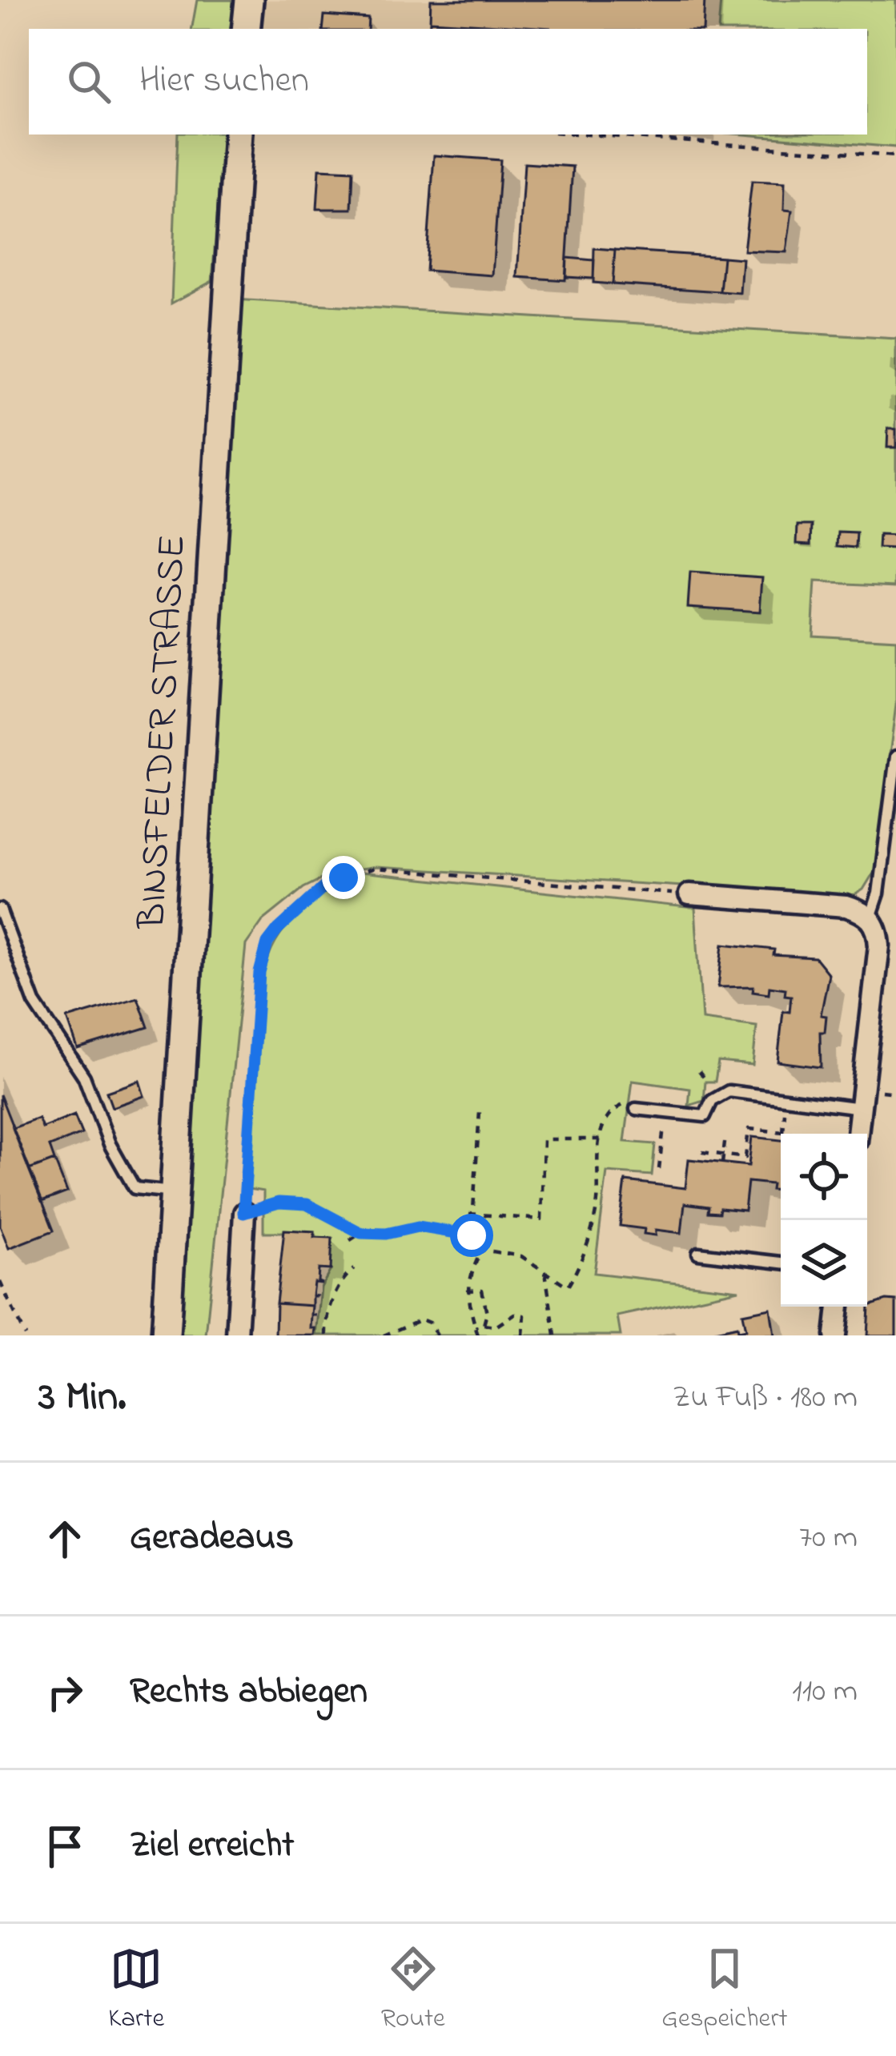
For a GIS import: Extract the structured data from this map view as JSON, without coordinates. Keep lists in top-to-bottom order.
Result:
{
  "streets": {
    "street": ["BINSFELDER STRASSE"]
  },
  "page": {
    "search": "Hier suchen",
    "heading": ["3 Min.", "Zu Fuß · 180 m"],
    "list": [
      ["Geradeaus", "70 m"],
      ["Rechts abbiegen", "110 m"],
      "Ziel erreicht"
    ],
    "nav": ["Karte", "Route", "Gespeichert"]
  }
}
